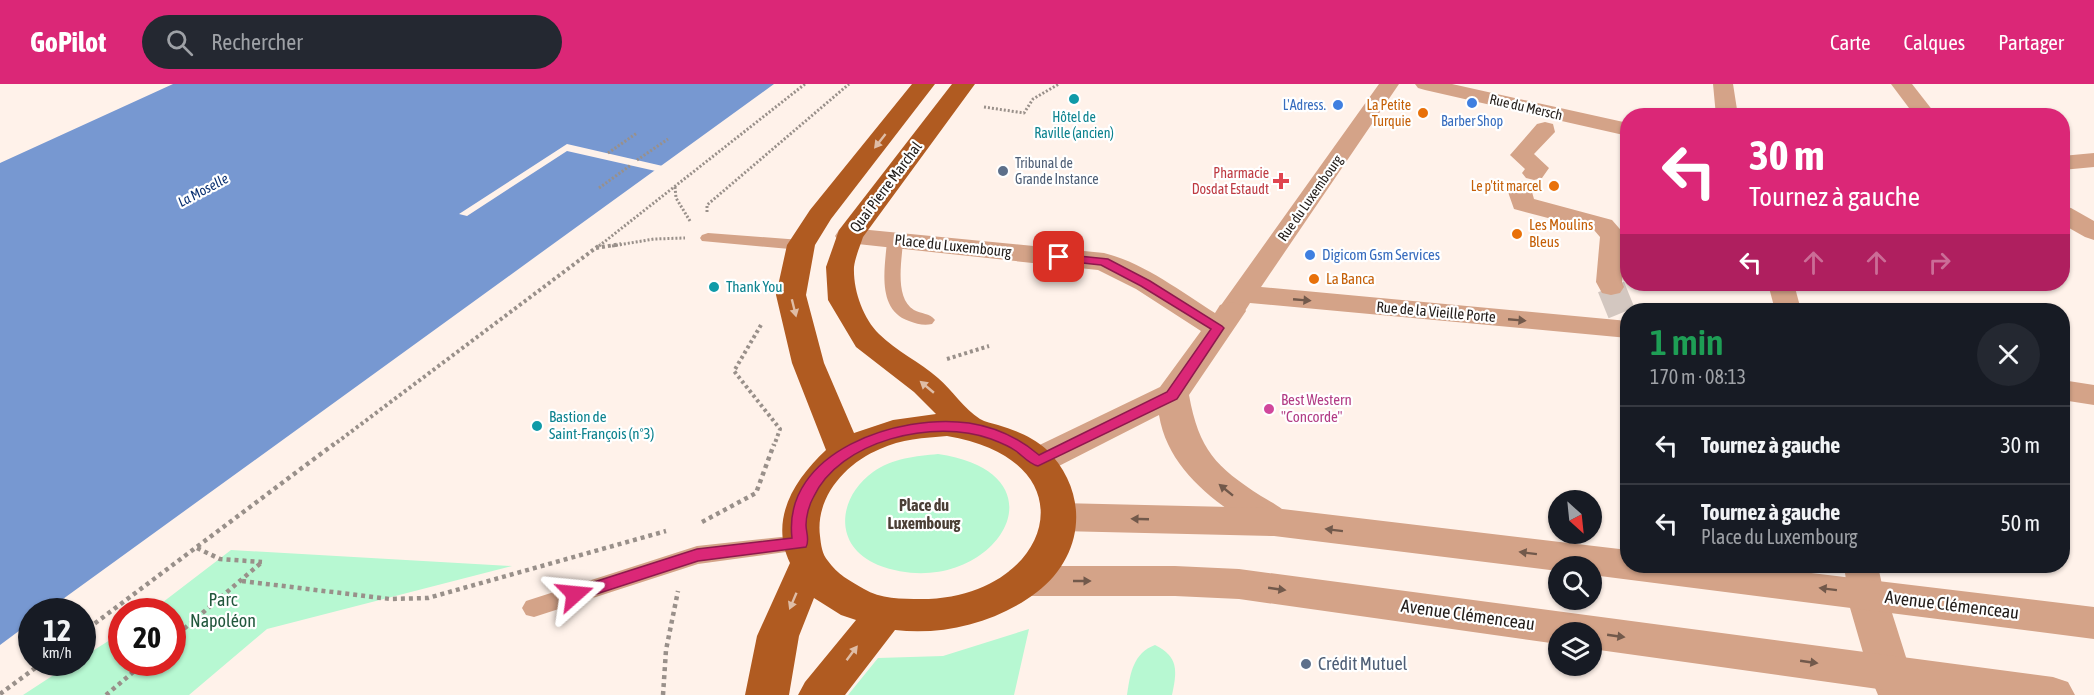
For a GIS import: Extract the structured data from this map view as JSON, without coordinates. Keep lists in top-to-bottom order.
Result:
{
  "streets": {
    "main road": ["Quai Pierre Marchal"],
    "street": [
      "Rue du Mersch",
      "Rue du Luxembourg",
      "Place du Luxembourg",
      "Rue de la Vieille Porte",
      "Avenue Clémenceau"
    ]
  },
  "crossings": [
    ["Quai Pierre Marchal", "Place du Luxembourg"],
    ["Rue du Luxembourg", "Place du Luxembourg"],
    ["Rue du Luxembourg", "Rue de la Vieille Porte"],
    ["Place du Luxembourg", "Rue de la Vieille Porte"]
  ],
  "districts": ["Place du Luxembourg"],
  "water": ["La Moselle"],
  "parks": ["Parc Napoléon"],
  "places": {
    "other": [
      "Hôtel de Raville (ancien)",
      "Barber Shop",
      "L'Adress.",
      "La Petite Turquie",
      "Tribunal de Grande Instance",
      "Le p'tit marcel",
      "Les Moulins Bleus",
      "Digicom Gsm Services",
      "La Banca",
      "Thank You",
      "Best Western \"Concorde\"",
      "Bastion de Saint-François (n°3)",
      "Crédit Mutuel"
    ],
    "health": ["Pharmacie Dosdat Estaudt"]
  },
  "north": "bottom right",
  "page": {
    "header": "GoPilot",
    "search": "Rechercher",
    "nav": ["Carte", "Calques", "Partager"],
    "turn": ["30 m", "Tournez à gauche"],
    "heading": ["1 min", "170 m · 08:13"],
    "list": [
      {
        "name": "Tournez à gauche",
        "value": "30 m"
      },
      {
        "name": "Tournez à gauche",
        "note": "Place du Luxembourg",
        "value": "50 m"
      }
    ],
    "speed": "12 km/h",
    "limit": "20"
  }
}
